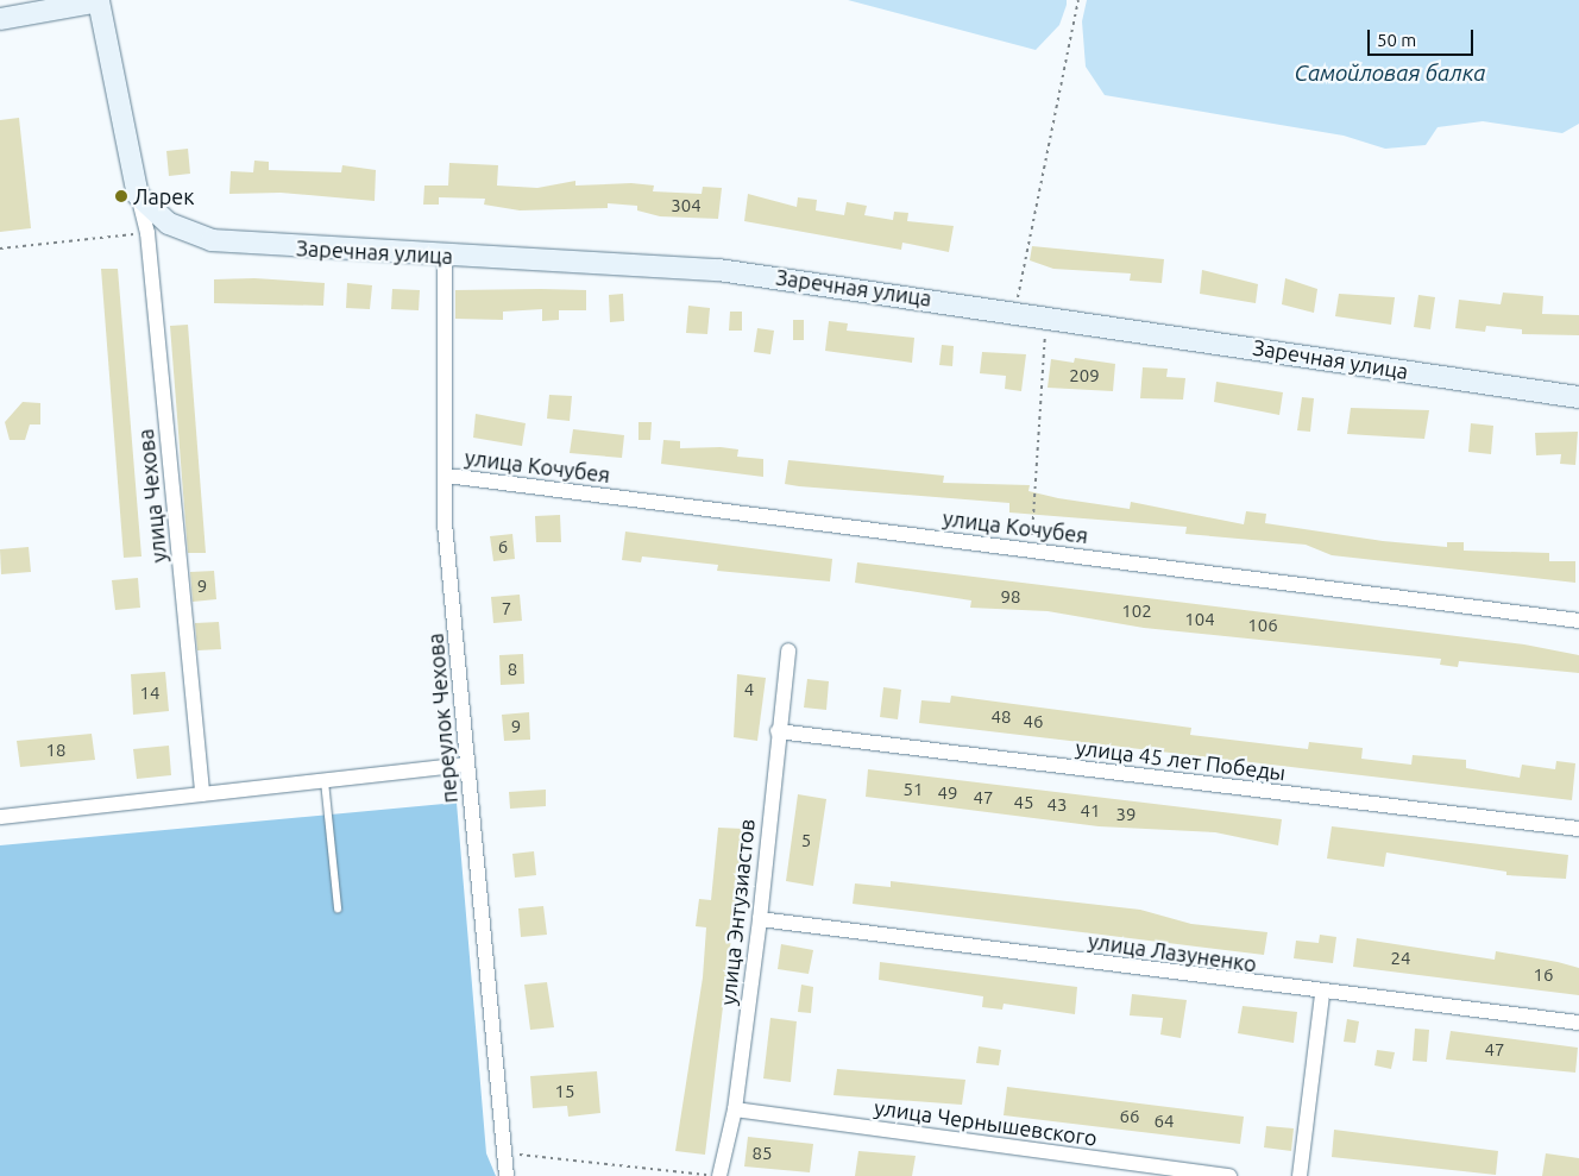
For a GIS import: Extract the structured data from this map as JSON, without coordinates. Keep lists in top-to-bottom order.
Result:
{
  "streets": {
    "main road": ["Заречная улица"],
    "street": [
      "улица Кочубея",
      "улица Чехова",
      "переулок Чехова",
      "улица 45 лет Победы",
      "улица Энтузиастов",
      "улица Лазуненко",
      "улица Чернышевского"
    ]
  },
  "crossings": [
    ["Заречная улица", "улица Чехова"],
    ["Заречная улица", "переулок Чехова"],
    ["улица Кочубея", "переулок Чехова"],
    ["улица 45 лет Победы", "улица Энтузиастов"],
    ["улица Энтузиастов", "улица Лазуненко"],
    ["улица Энтузиастов", "улица Чернышевского"]
  ],
  "water": ["Самойловая балка"],
  "places": ["Ларек"],
  "house_numbers": [
    "304",
    "209",
    "6",
    "9",
    "98",
    "7",
    "102",
    "104",
    "106",
    "8",
    "4",
    "14",
    "48",
    "46",
    "9",
    "18",
    "51",
    "49",
    "47",
    "45",
    "43",
    "41",
    "39",
    "5",
    "24",
    "16",
    "47",
    "15",
    "66",
    "64",
    "85"
  ],
  "scale_bar": "50 m"
}
